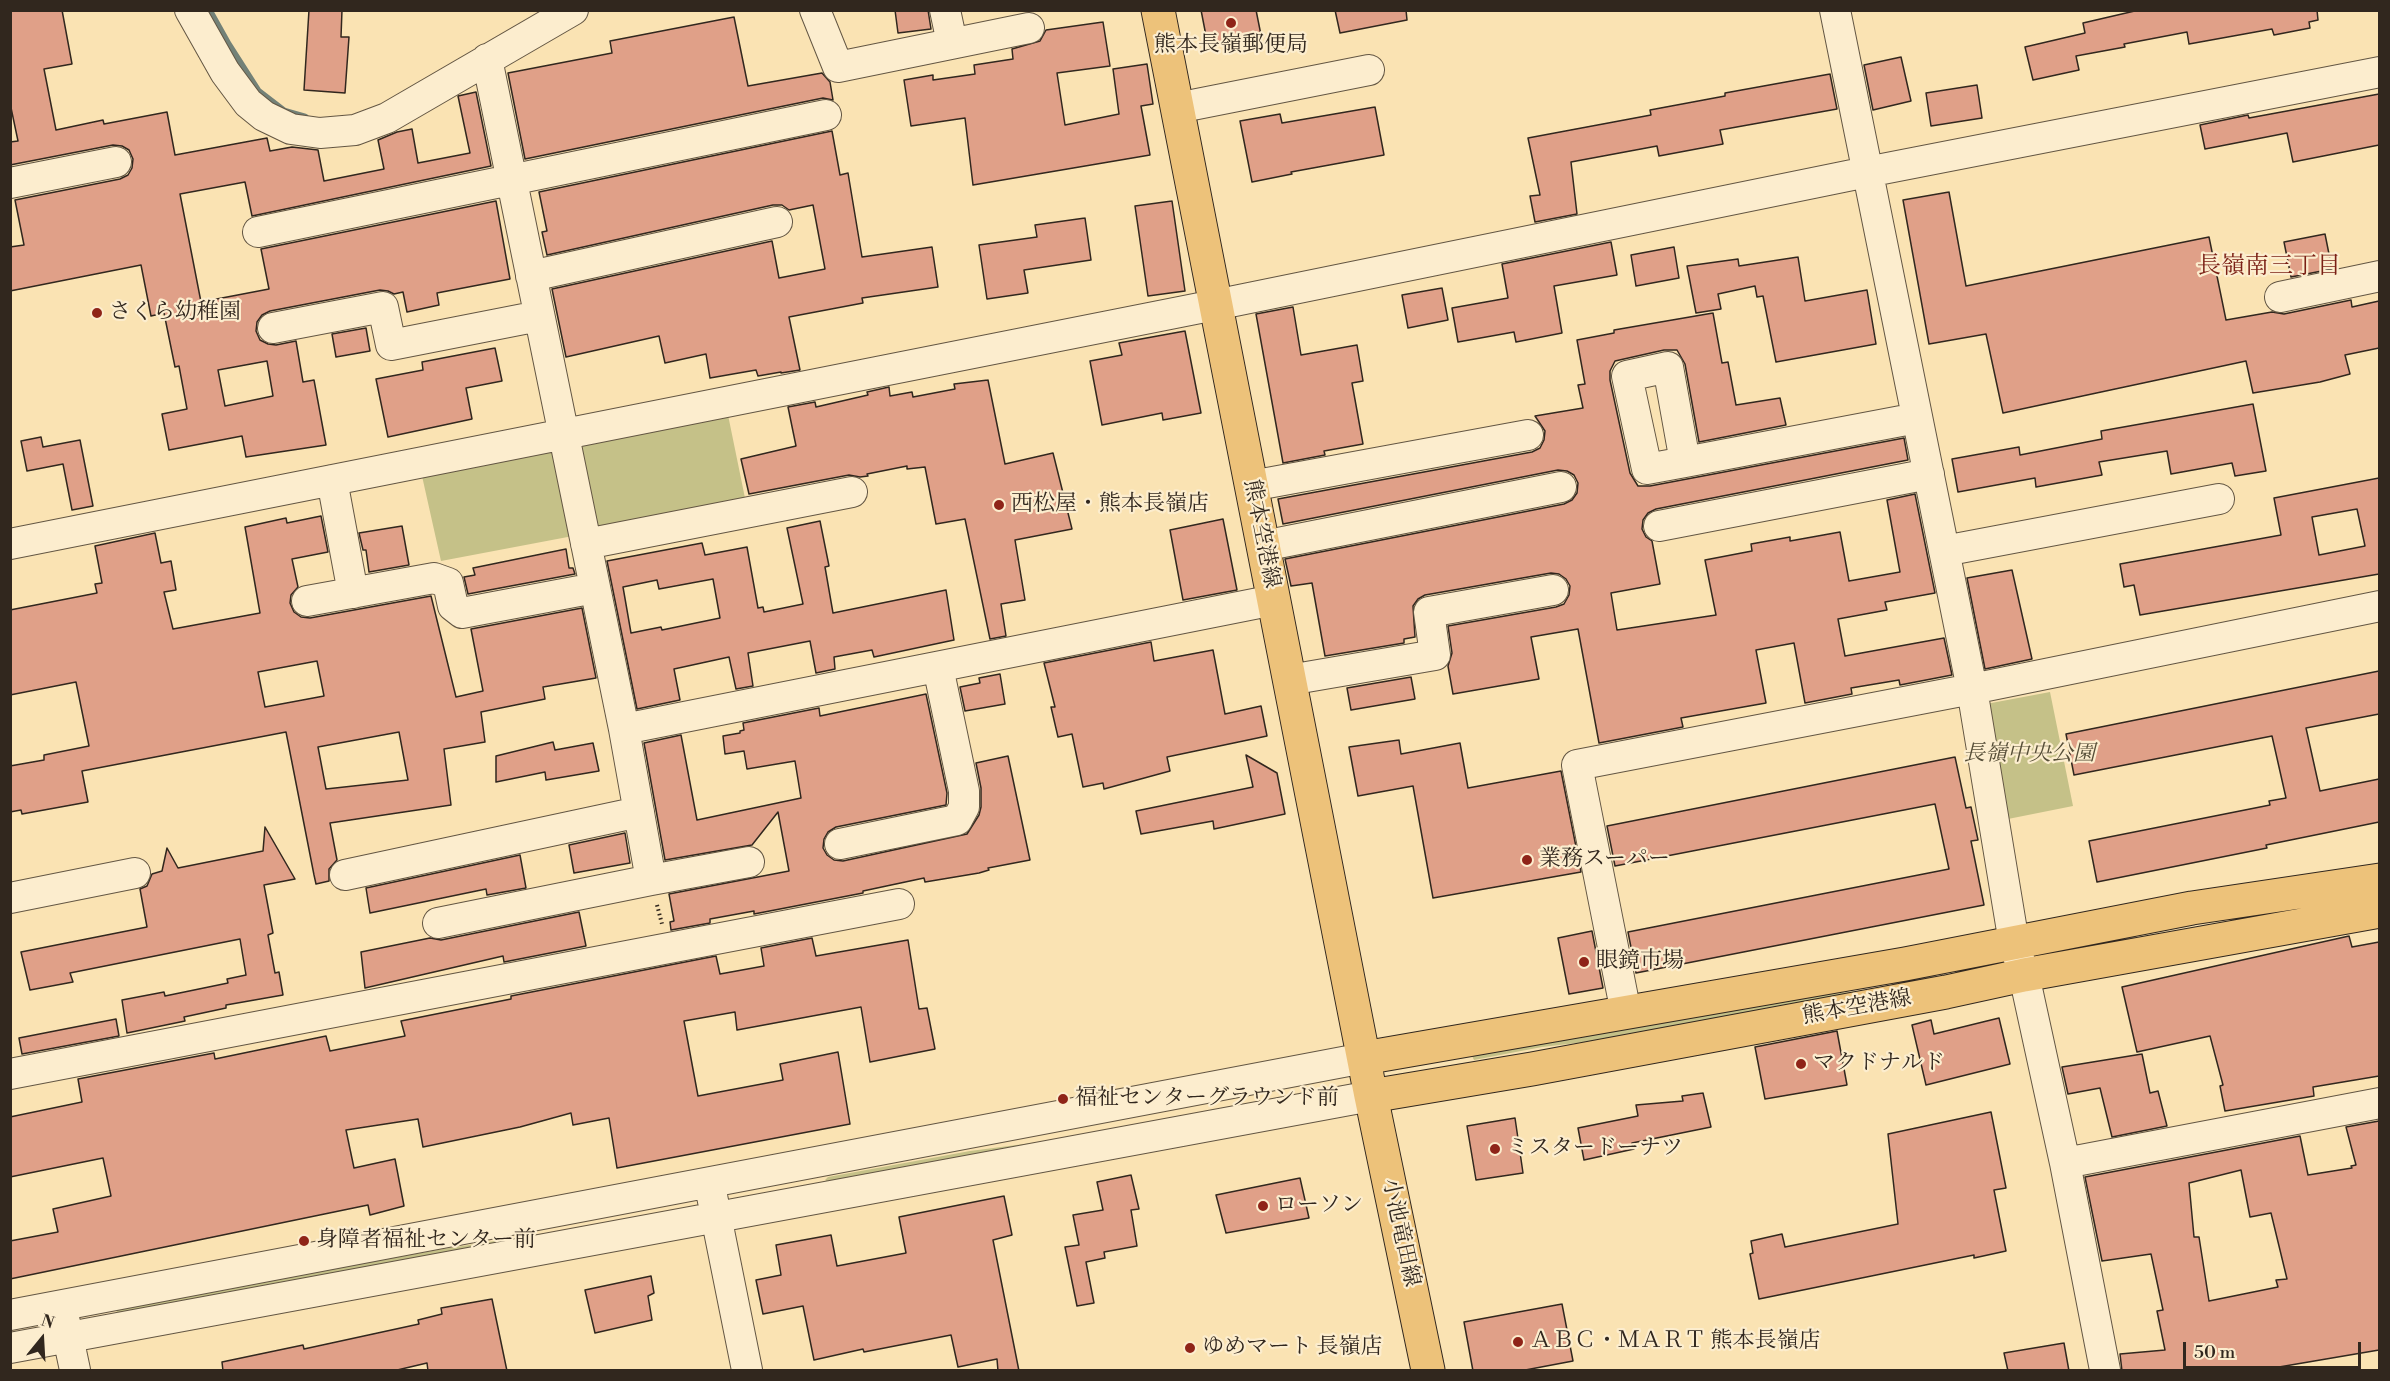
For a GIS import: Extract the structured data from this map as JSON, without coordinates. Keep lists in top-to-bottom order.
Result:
{
  "streets": {
    "main road": ["熊本空港線", "小池竜田線"]
  },
  "crossings": [
    ["熊本空港線", "小池竜田線"]
  ],
  "districts": ["長嶺南三丁目"],
  "parks": ["長嶺中央公園"],
  "places": [
    "熊本長嶺郵便局",
    "さくら幼稚園",
    "西松屋・熊本長嶺店",
    "業務スーパー",
    "眼鏡市場",
    "マクドナルド",
    "福祉センターグラウンド前",
    "ミスタードーナツ",
    "ローソン",
    "身障者福祉センター前",
    "ＡＢＣ・ＭＡＲＴ 熊本長嶺店",
    "ゆめマート 長嶺店"
  ],
  "scale_bar": "50 m",
  "north": "top"
}
